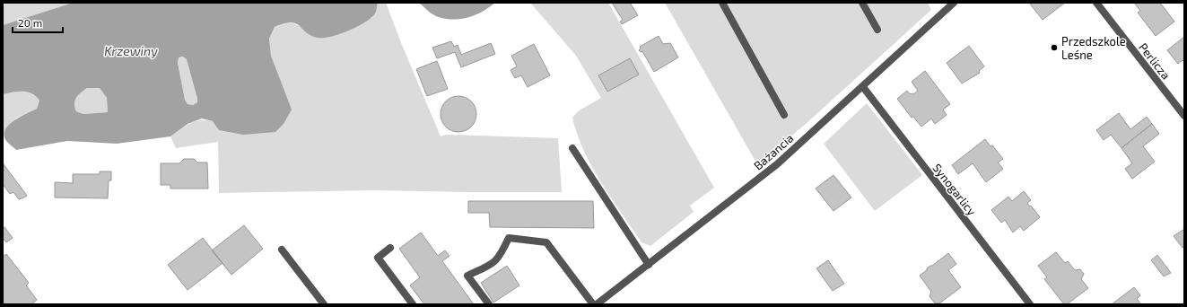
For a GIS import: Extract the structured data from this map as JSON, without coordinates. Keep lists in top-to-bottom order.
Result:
{
  "streets": {
    "street": ["Perlicza", "Bażancia", "Synogarlicy"]
  },
  "crossings": [
    ["Bażancia", "Synogarlicy"]
  ],
  "water": ["Krzewiny"],
  "places": ["Przedszkole Leśne"],
  "scale_bar": "20 m"
}
